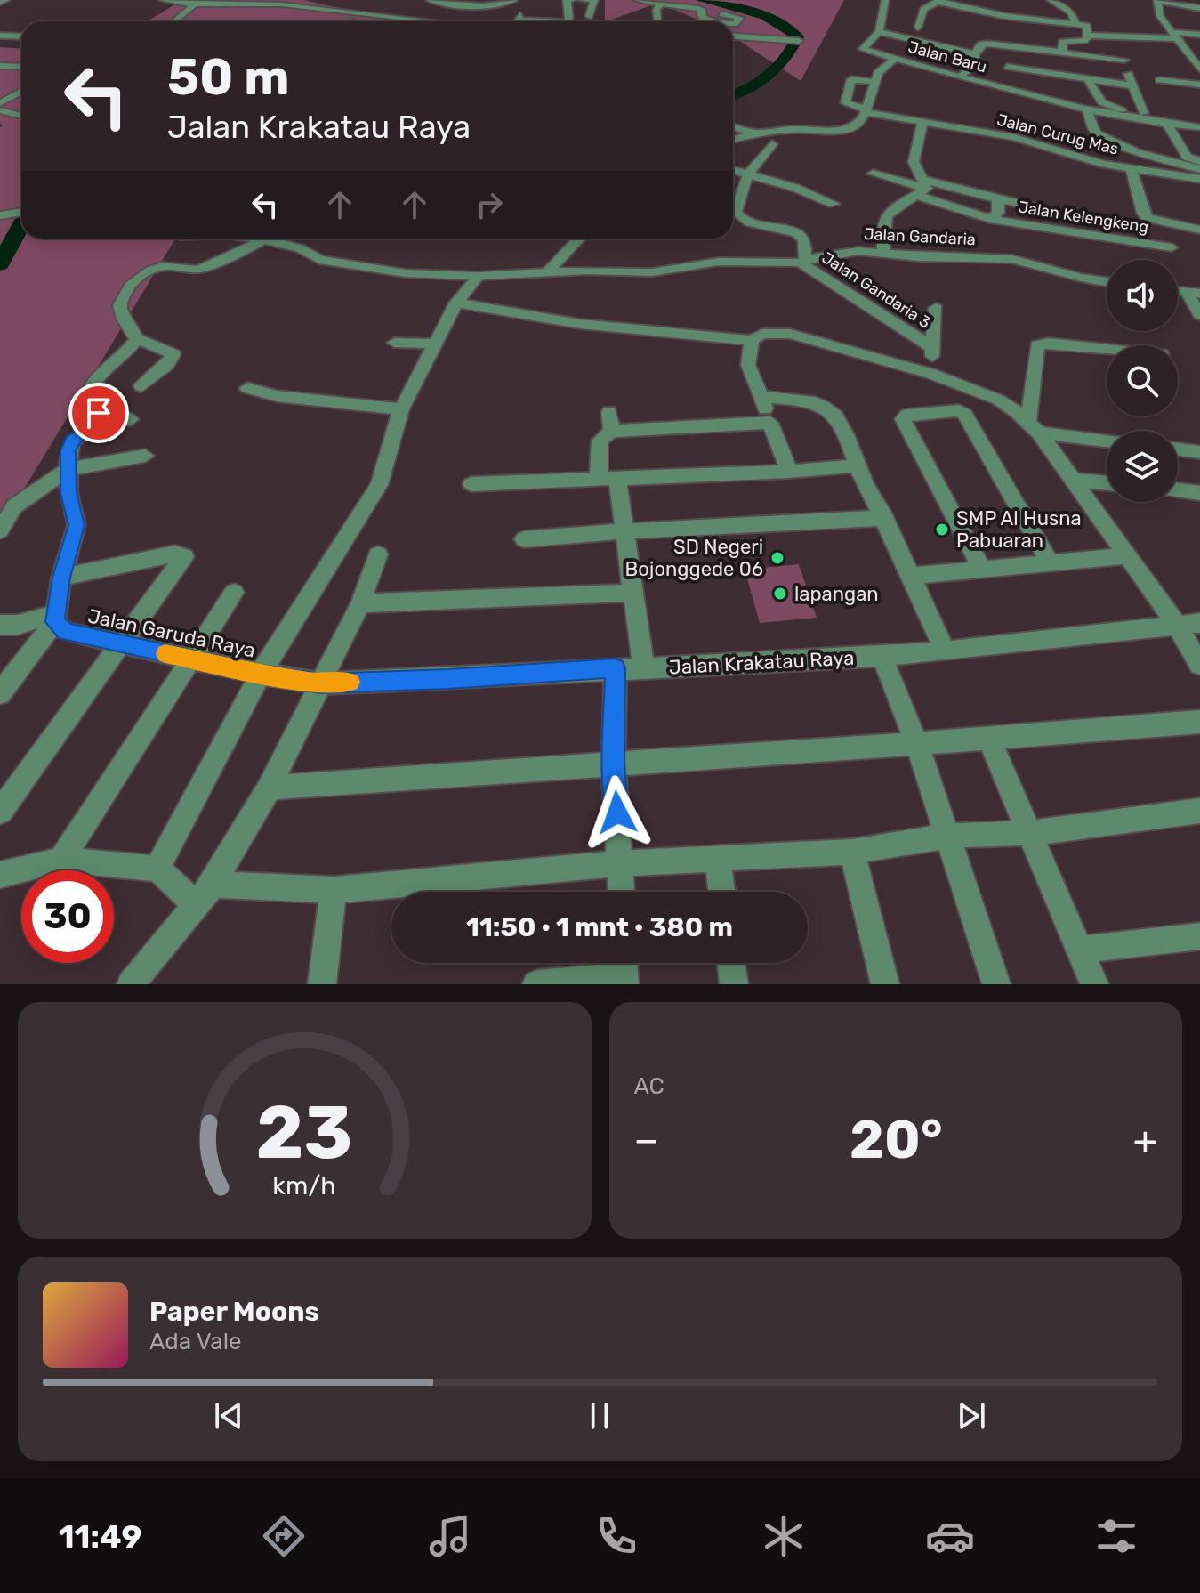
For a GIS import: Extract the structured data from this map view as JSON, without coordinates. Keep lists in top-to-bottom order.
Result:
{
  "streets": {
    "street": [
      "Jalan Baru",
      "Jalan Curug Mas",
      "Jalan Kelengkeng",
      "Jalan Gandaria",
      "Jalan Gandaria 3",
      "Jalan Garuda Raya",
      "Jalan Krakatau Raya"
    ]
  },
  "crossings": [
    ["Jalan Baru", "Jalan Curug Mas"],
    ["Jalan Gandaria", "Jalan Gandaria 3"],
    ["Jalan Garuda Raya", "Jalan Krakatau Raya"]
  ],
  "places": ["SMP Al Husna Pabuaran", "SD Negeri Bojonggede 06", "lapangan"],
  "page": {
    "turn": ["50 m", "Jalan Krakatau Raya"],
    "limit": "30",
    "trip": "11:50 · 1 mnt · 380 m",
    "tile": "AC",
    "heat": ["−", "20°", "+"],
    "song": ["Paper Moons", "Ada Vale"],
    "tabs": "11:49",
    "gauge": ["23", "km/h"]
  }
}
